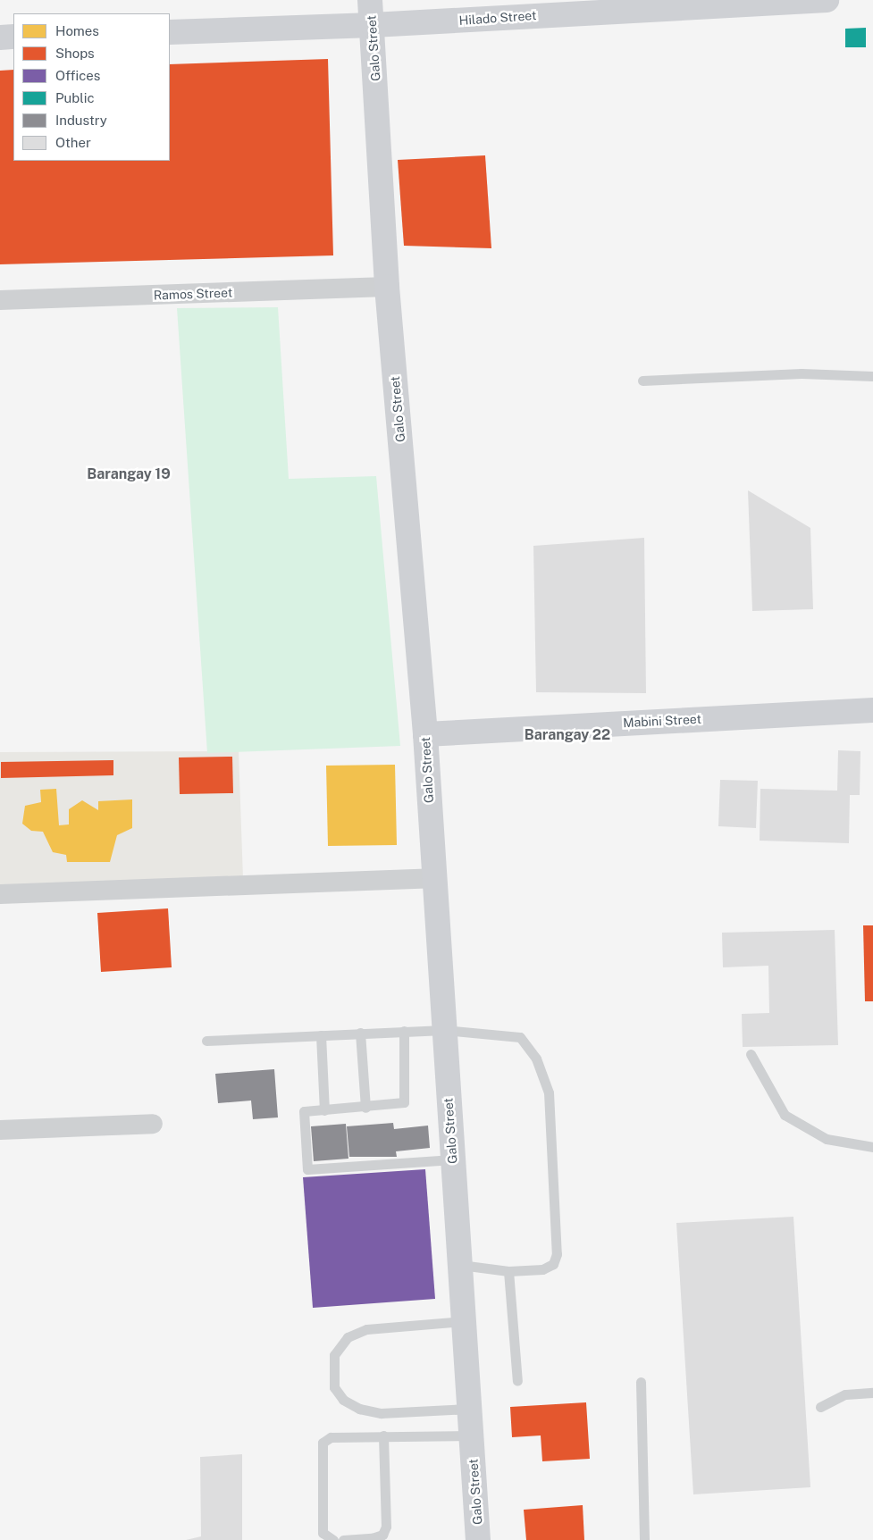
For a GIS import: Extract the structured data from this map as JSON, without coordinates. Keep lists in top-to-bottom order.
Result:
{
  "streets": {
    "street": [
      "Hilado Street",
      "Galo Street",
      "Ramos Street",
      "Mabini Street"
    ]
  },
  "crossings": [
    ["Hilado Street", "Galo Street"],
    ["Galo Street", "Ramos Street"],
    ["Galo Street", "Mabini Street"]
  ],
  "districts": ["Barangay 19", "Barangay 22"],
  "legend": [
    "Homes",
    "Shops",
    "Offices",
    "Public",
    "Industry",
    "Other"
  ]
}
